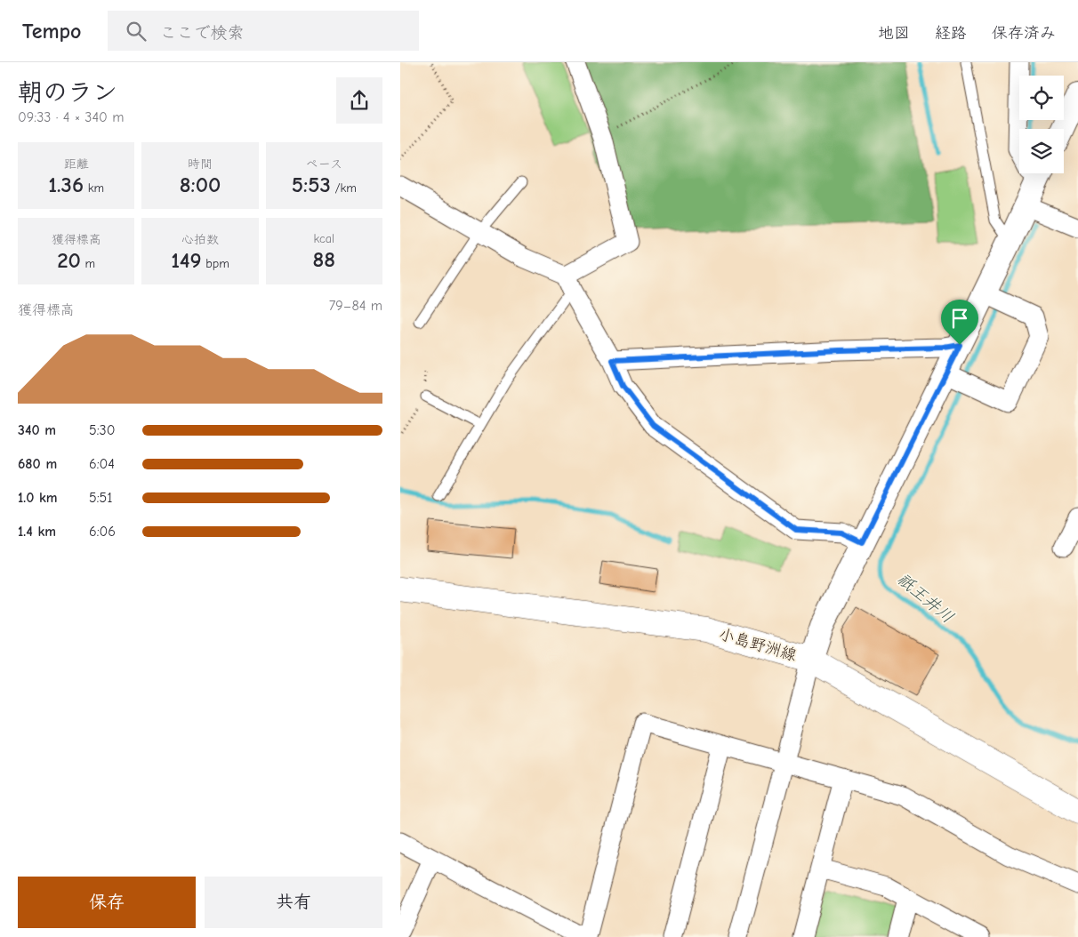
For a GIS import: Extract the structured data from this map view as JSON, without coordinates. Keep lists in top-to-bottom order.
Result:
{
  "streets": {
    "main road": ["小島野洲線"]
  },
  "water": ["祇王井川"],
  "page": {
    "header": "Tempo",
    "search": "ここで検索",
    "nav": ["地図", "経路", "保存済み"],
    "heading": ["朝のラン", "09:33 · 4 × 340 m"],
    "stats": [
      ["距離", "1.36 km"],
      ["時間", "8:00"],
      ["ペース", "5:53 /km"],
      ["獲得標高", "20 m"],
      ["心拍数", "149 bpm"],
      ["kcal", "88"]
    ],
    "chart": ["獲得標高", "79–84 m"],
    "list": [
      {
        "name": "340 m",
        "note": "5:30"
      },
      {
        "name": "680 m",
        "note": "6:04"
      },
      {
        "name": "1.0 km",
        "note": "5:51"
      },
      {
        "name": "1.4 km",
        "note": "6:06"
      }
    ],
    "buttons": ["保存", "共有"]
  }
}
